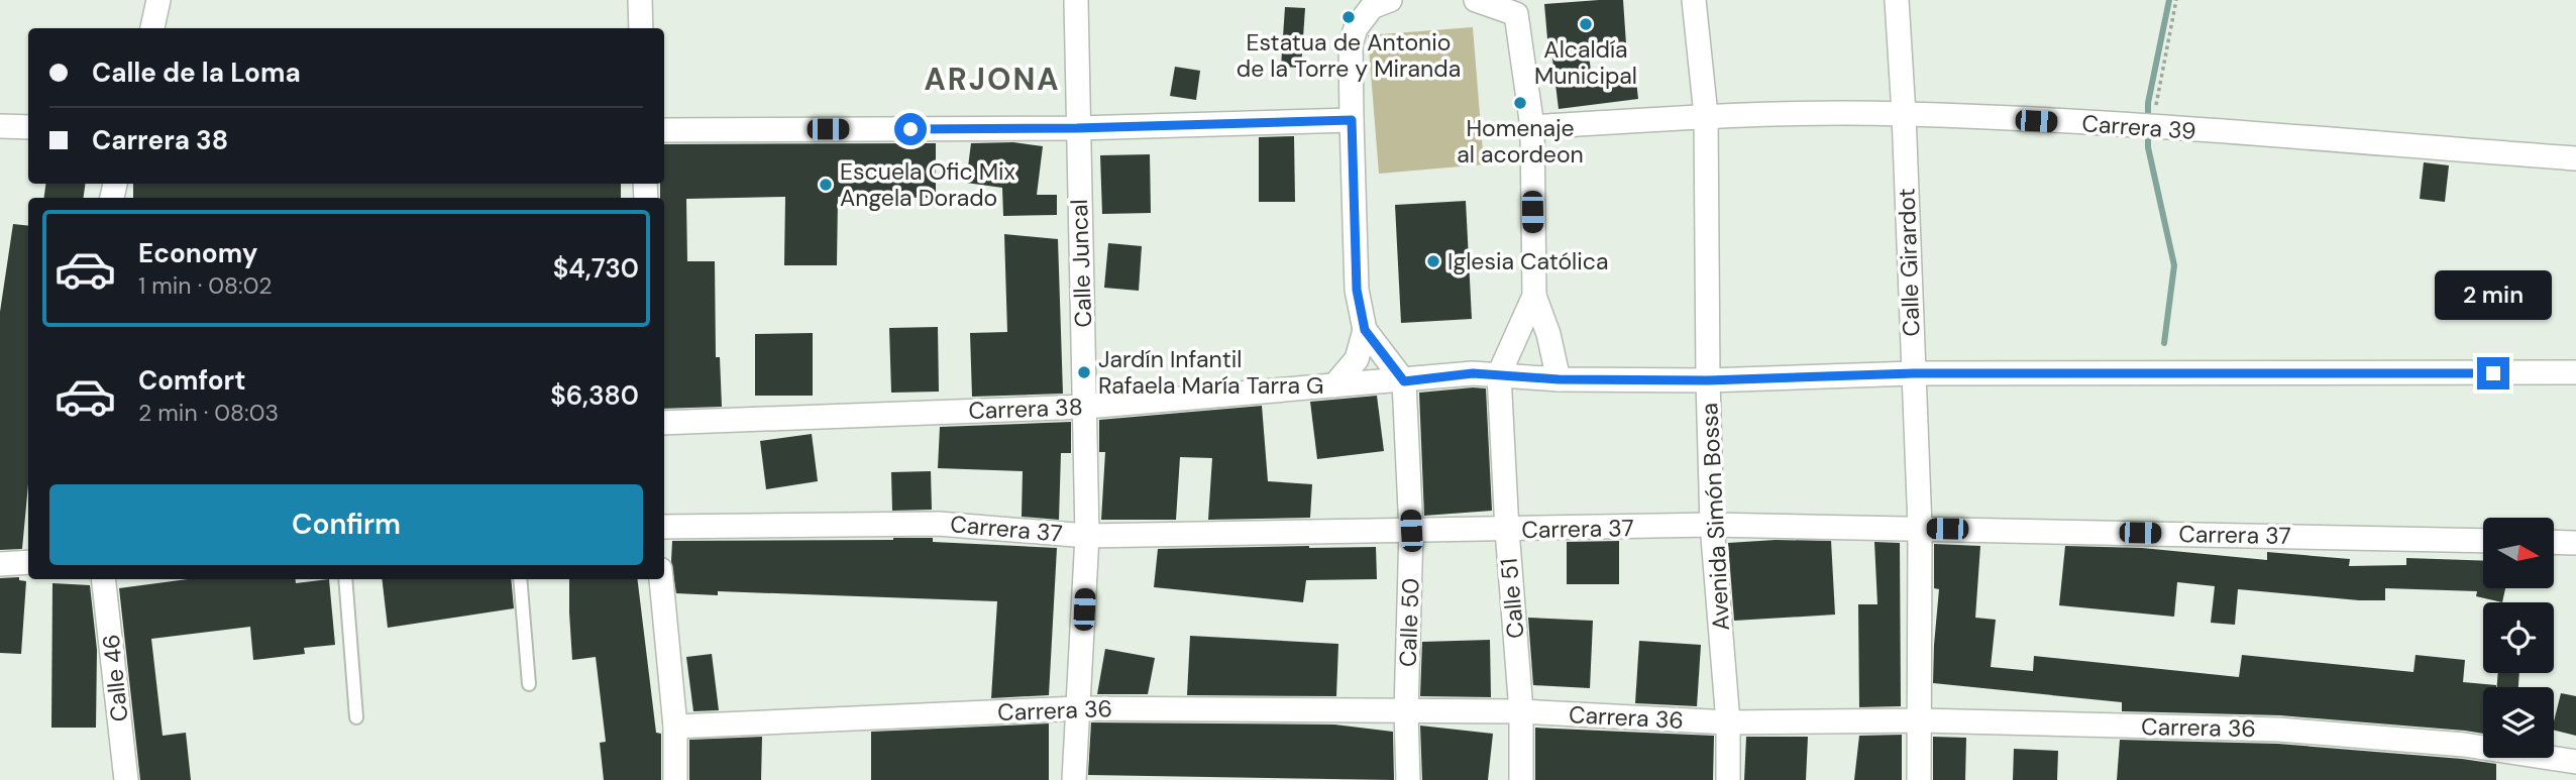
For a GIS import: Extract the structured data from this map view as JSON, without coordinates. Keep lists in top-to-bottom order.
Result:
{
  "streets": {
    "street": [
      "Carrera 39",
      "Calle Girardot",
      "Calle Juncal",
      "Carrera 38",
      "Avenida Simón Bossa",
      "Carrera 37",
      "Calle 51",
      "Calle 50",
      "Calle 46",
      "Carrera 36"
    ]
  },
  "crossings": [
    ["Carrera 39", "Calle Girardot"],
    ["Carrera 39", "Avenida Simón Bossa"],
    ["Calle Girardot", "Carrera 38"],
    ["Calle Girardot", "Carrera 37"],
    ["Calle Girardot", "Carrera 36"],
    ["Calle Juncal", "Carrera 38"],
    ["Calle Juncal", "Carrera 37"],
    ["Calle Juncal", "Carrera 36"],
    ["Carrera 38", "Avenida Simón Bossa"],
    ["Carrera 38", "Calle 51"],
    ["Carrera 38", "Calle 50"],
    ["Avenida Simón Bossa", "Carrera 37"],
    ["Avenida Simón Bossa", "Carrera 36"],
    ["Carrera 37", "Calle 51"],
    ["Carrera 37", "Calle 50"],
    ["Calle 51", "Carrera 36"],
    ["Calle 50", "Carrera 36"]
  ],
  "districts": ["ARJONA"],
  "places": [
    "Estatua de Antonio de la Torre y Miranda",
    "Alcaldía Municipal",
    "Homenaje al acordeon",
    "Escuela Ofic Mix Angela Dorado",
    "Iglesia Católica",
    "Jardín Infantil Rafaela María Tarra G"
  ],
  "north": "right",
  "page": {
    "banner": ["Calle de la Loma", "Carrera 38"],
    "list": [
      {
        "name": "Economy",
        "note": "1 min · 08:02",
        "value": "$4,730"
      },
      {
        "name": "Comfort",
        "note": "2 min · 08:03",
        "value": "$6,380"
      }
    ],
    "bubble": "2 min",
    "buttons": "Confirm"
  }
}
